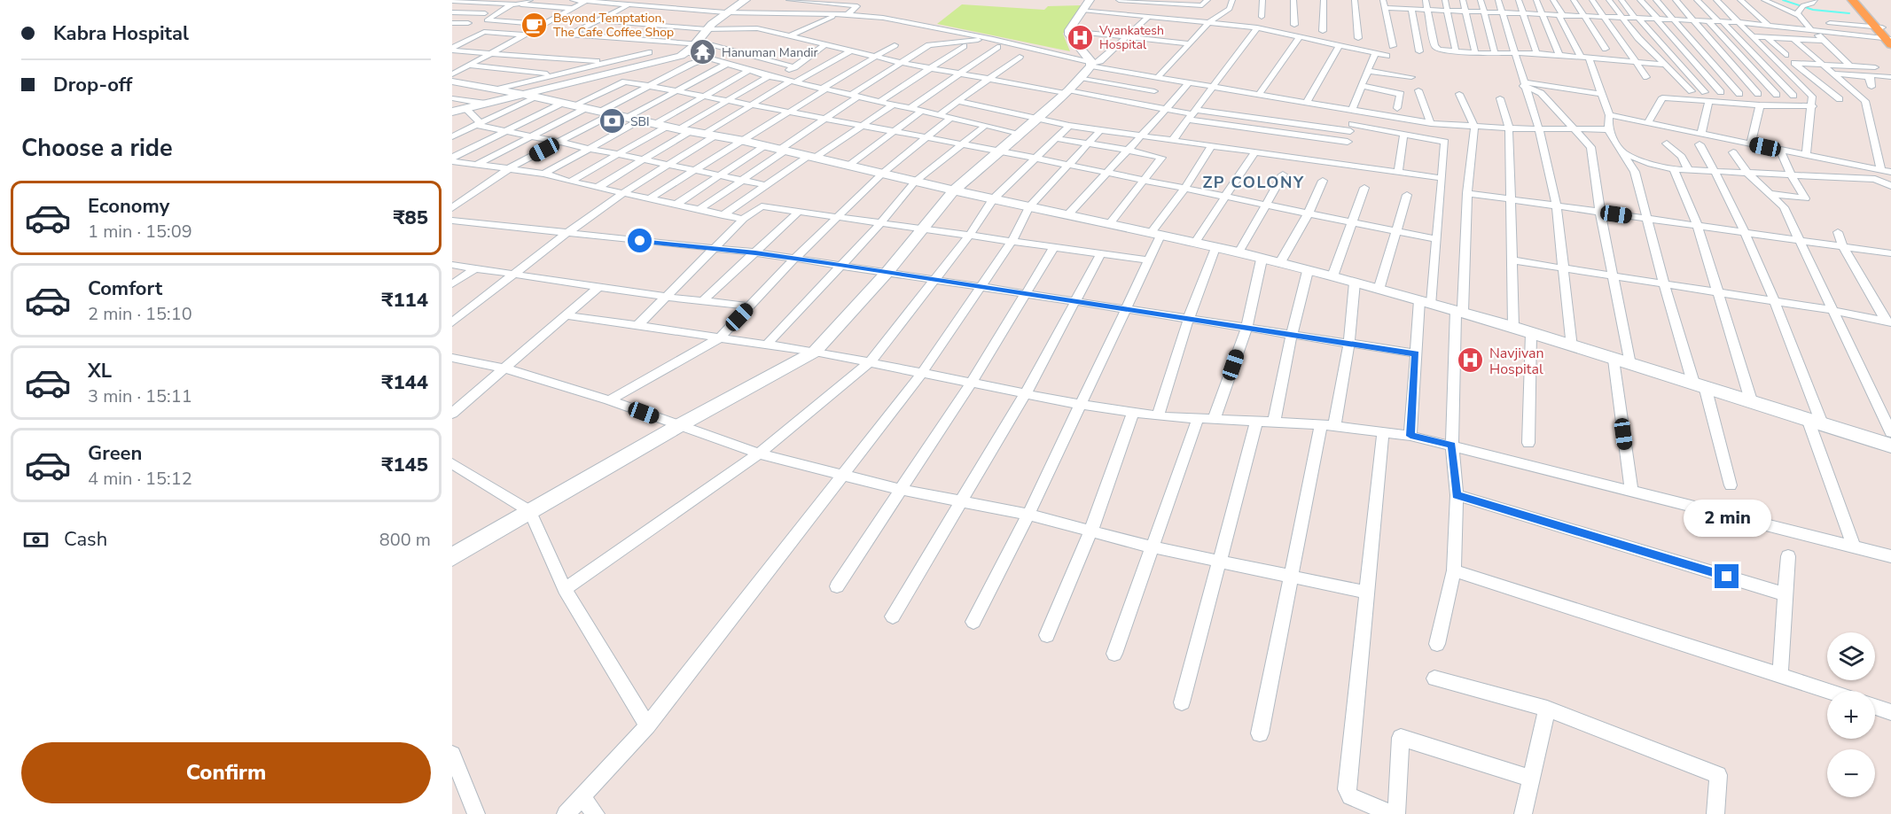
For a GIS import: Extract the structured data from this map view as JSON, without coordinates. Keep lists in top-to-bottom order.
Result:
{
  "districts": ["ZP COLONY"],
  "places": {
    "cafe": ["Beyond Temptation, The Cafe Coffee Shop"],
    "hospital": ["Vyankatesh Hospital", "Navjivan Hospital"],
    "temple": ["Hanuman Mandir"],
    "bank": ["SBI"]
  },
  "page": {
    "banner": ["Kabra Hospital", "Drop-off"],
    "heading": "Choose a ride",
    "list": [
      {
        "name": "Economy",
        "note": "1 min · 15:09",
        "value": "₹85"
      },
      {
        "name": "Comfort",
        "note": "2 min · 15:10",
        "value": "₹114"
      },
      {
        "name": "XL",
        "note": "3 min · 15:11",
        "value": "₹144"
      },
      {
        "name": "Green",
        "note": "4 min · 15:12",
        "value": "₹145"
      }
    ],
    "bubble": "2 min",
    "pay": ["Cash", "800 m"],
    "map_buttons": ["+", "−"],
    "buttons": "Confirm"
  }
}
